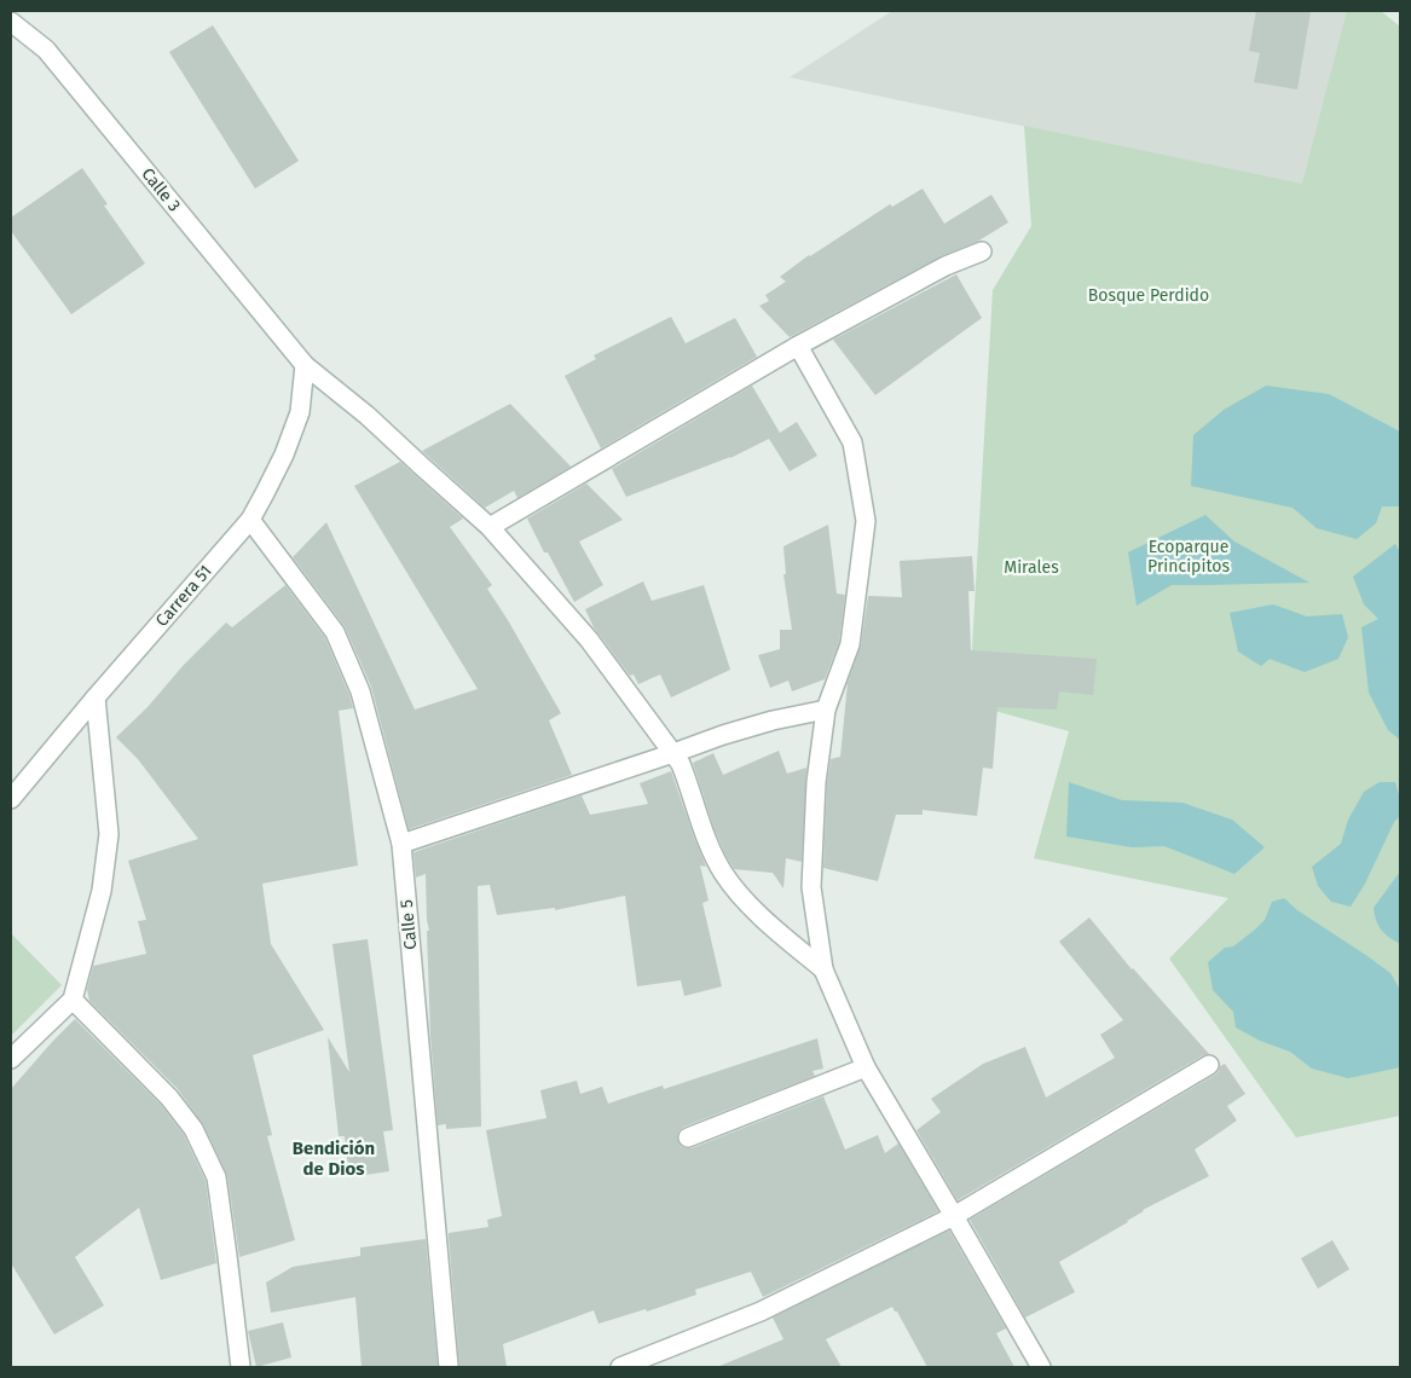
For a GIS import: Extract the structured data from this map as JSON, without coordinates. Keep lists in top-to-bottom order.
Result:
{
  "streets": {
    "street": ["Calle 3", "Carrera 51", "Calle 5"]
  },
  "crossings": [
    ["Calle 3", "Carrera 51"],
    ["Carrera 51", "Calle 5"]
  ],
  "districts": ["Bendición de Dios"],
  "parks": ["Bosque Perdido", "Ecoparque Principitos", "Mirales"]
}
